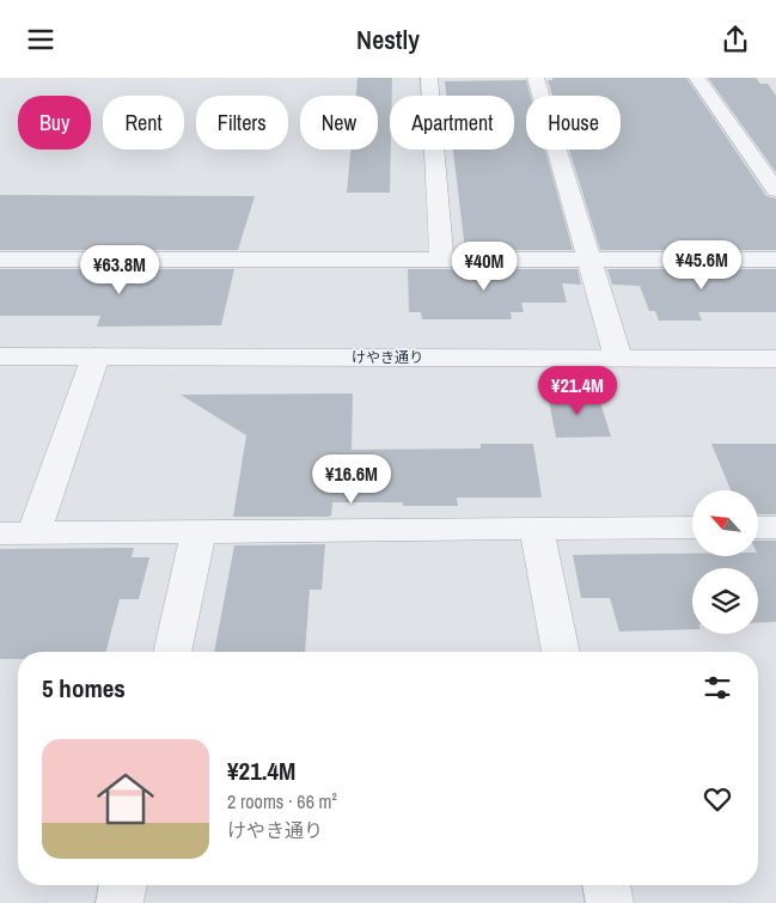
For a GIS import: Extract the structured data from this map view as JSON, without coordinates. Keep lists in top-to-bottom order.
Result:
{
  "streets": {
    "street": ["けやき通り"]
  },
  "north": "top left",
  "page": {
    "header": "Nestly",
    "chip": [
      "Buy",
      "Rent",
      "Filters",
      "New",
      "Apartment",
      "House"
    ],
    "price": [
      "¥45.6M",
      "¥40M",
      "¥63.8M",
      "¥21.4M",
      "¥16.6M"
    ],
    "heading": "5 homes",
    "list": [
      {
        "name": "¥21.4M",
        "note": "2 rooms · 66 m² · けやき通り"
      }
    ]
  }
}
